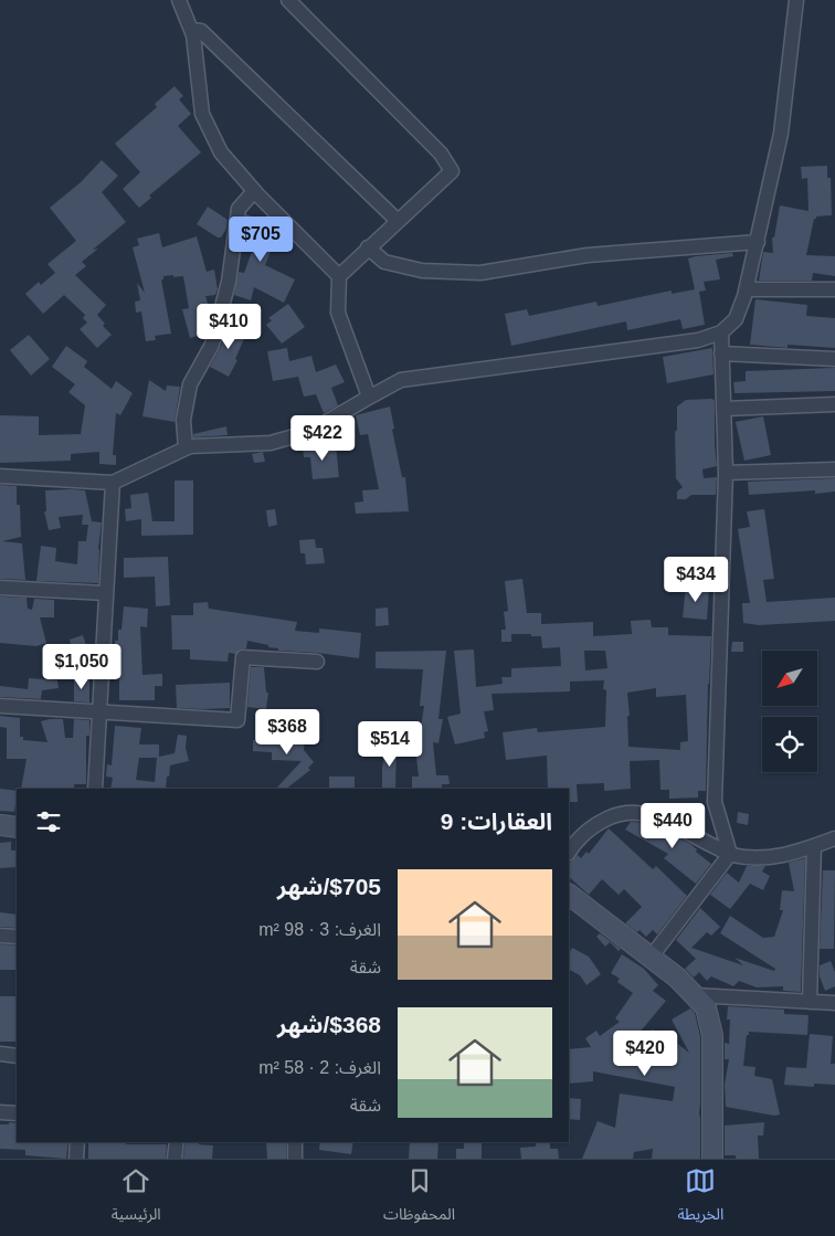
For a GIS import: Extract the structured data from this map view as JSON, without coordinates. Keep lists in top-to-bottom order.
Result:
{
  "north": "bottom left",
  "page": {
    "price": [
      "$705",
      "$410",
      "$422",
      "$434",
      "$1,050",
      "$368",
      "$514",
      "$440",
      "$420"
    ],
    "heading": "العقارات: 9",
    "list": [
      {
        "name": "$705/شهر",
        "note": "الغرف: 3 · 98 m² · شقة"
      },
      {
        "name": "$368/شهر",
        "note": "الغرف: 2 · 58 m² · شقة"
      }
    ],
    "tabs": ["الخريطة", "المحفوظات", "الرئيسية"]
  }
}
